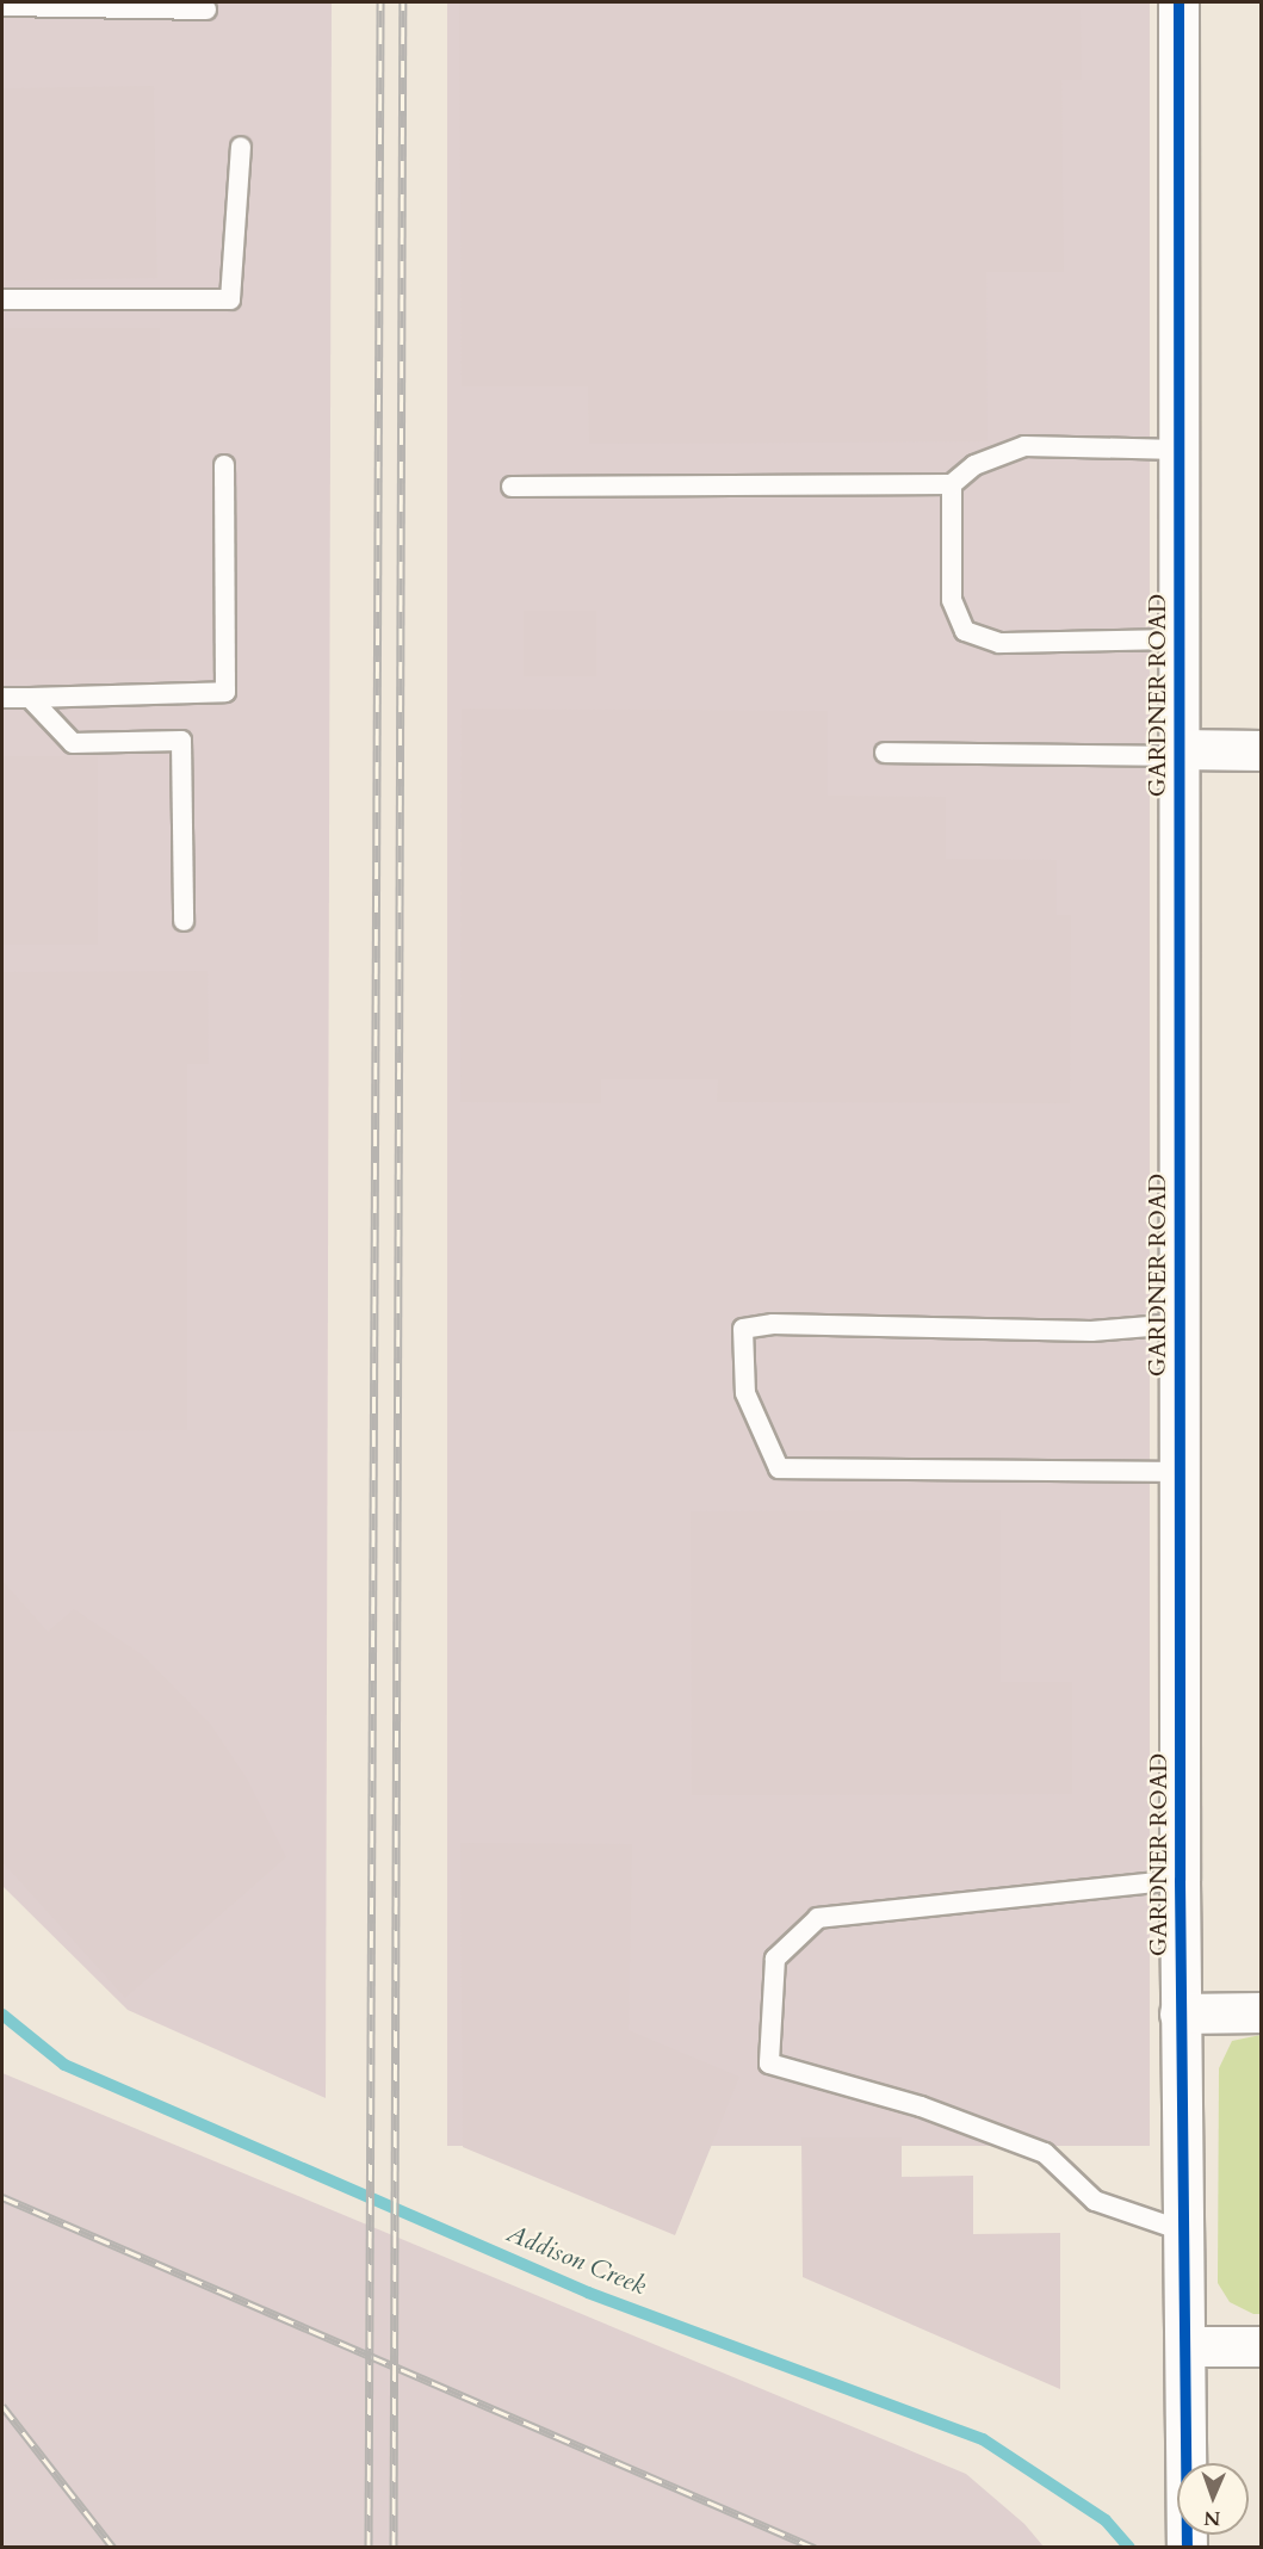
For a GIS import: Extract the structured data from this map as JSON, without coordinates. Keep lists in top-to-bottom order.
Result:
{
  "streets": {
    "street": ["GARDNER ROAD"]
  },
  "water": ["Addison Creek"],
  "north": "bottom"
}
